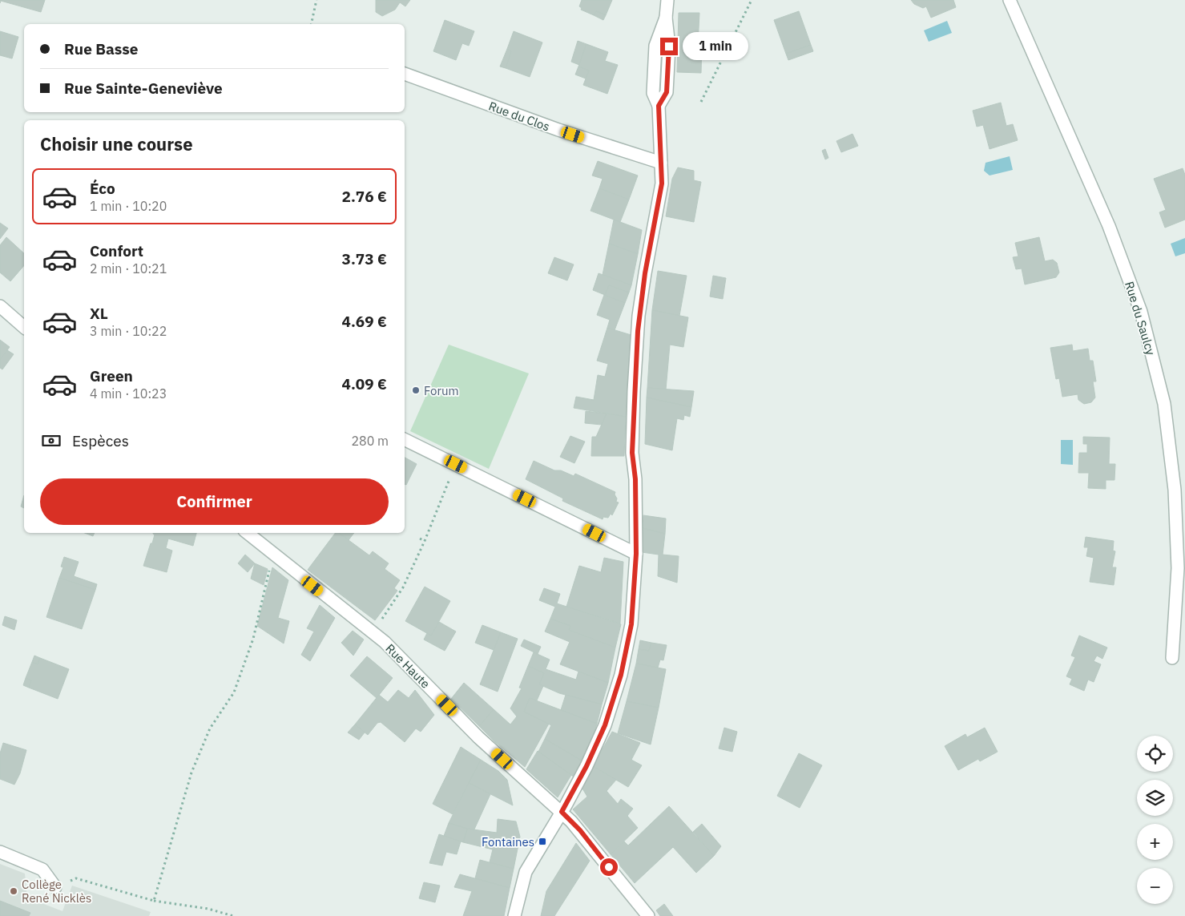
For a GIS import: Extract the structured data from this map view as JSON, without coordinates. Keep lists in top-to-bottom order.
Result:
{
  "streets": {
    "street": ["Rue du Clos", "Rue du Saulcy", "Rue Haute"]
  },
  "places": {
    "other": ["Forum", "Collège René Nicklès"],
    "transit": ["Fontaines"]
  },
  "page": {
    "banner": ["Rue Basse", "Rue Sainte-Geneviève"],
    "bubble": "1 min",
    "heading": "Choisir une course",
    "list": [
      {
        "name": "Éco",
        "note": "1 min · 10:20",
        "value": "2.76 €"
      },
      {
        "name": "Confort",
        "note": "2 min · 10:21",
        "value": "3.73 €"
      },
      {
        "name": "XL",
        "note": "3 min · 10:22",
        "value": "4.69 €"
      },
      {
        "name": "Green",
        "note": "4 min · 10:23",
        "value": "4.09 €"
      }
    ],
    "pay": ["Espèces", "280 m"],
    "buttons": "Confirmer",
    "map_buttons": ["+", "−"]
  }
}
